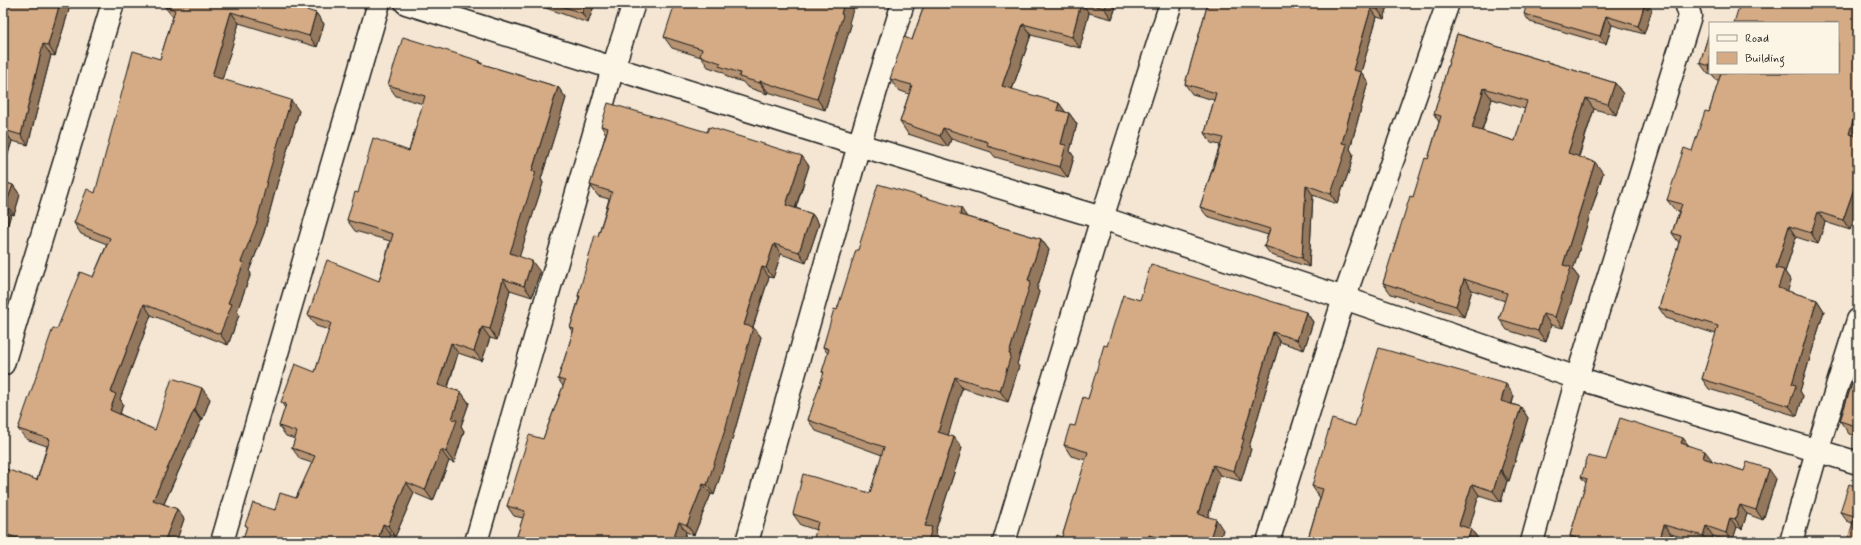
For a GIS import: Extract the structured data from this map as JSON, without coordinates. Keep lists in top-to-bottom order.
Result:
{
  "legend": ["Road", "Building"]
}
